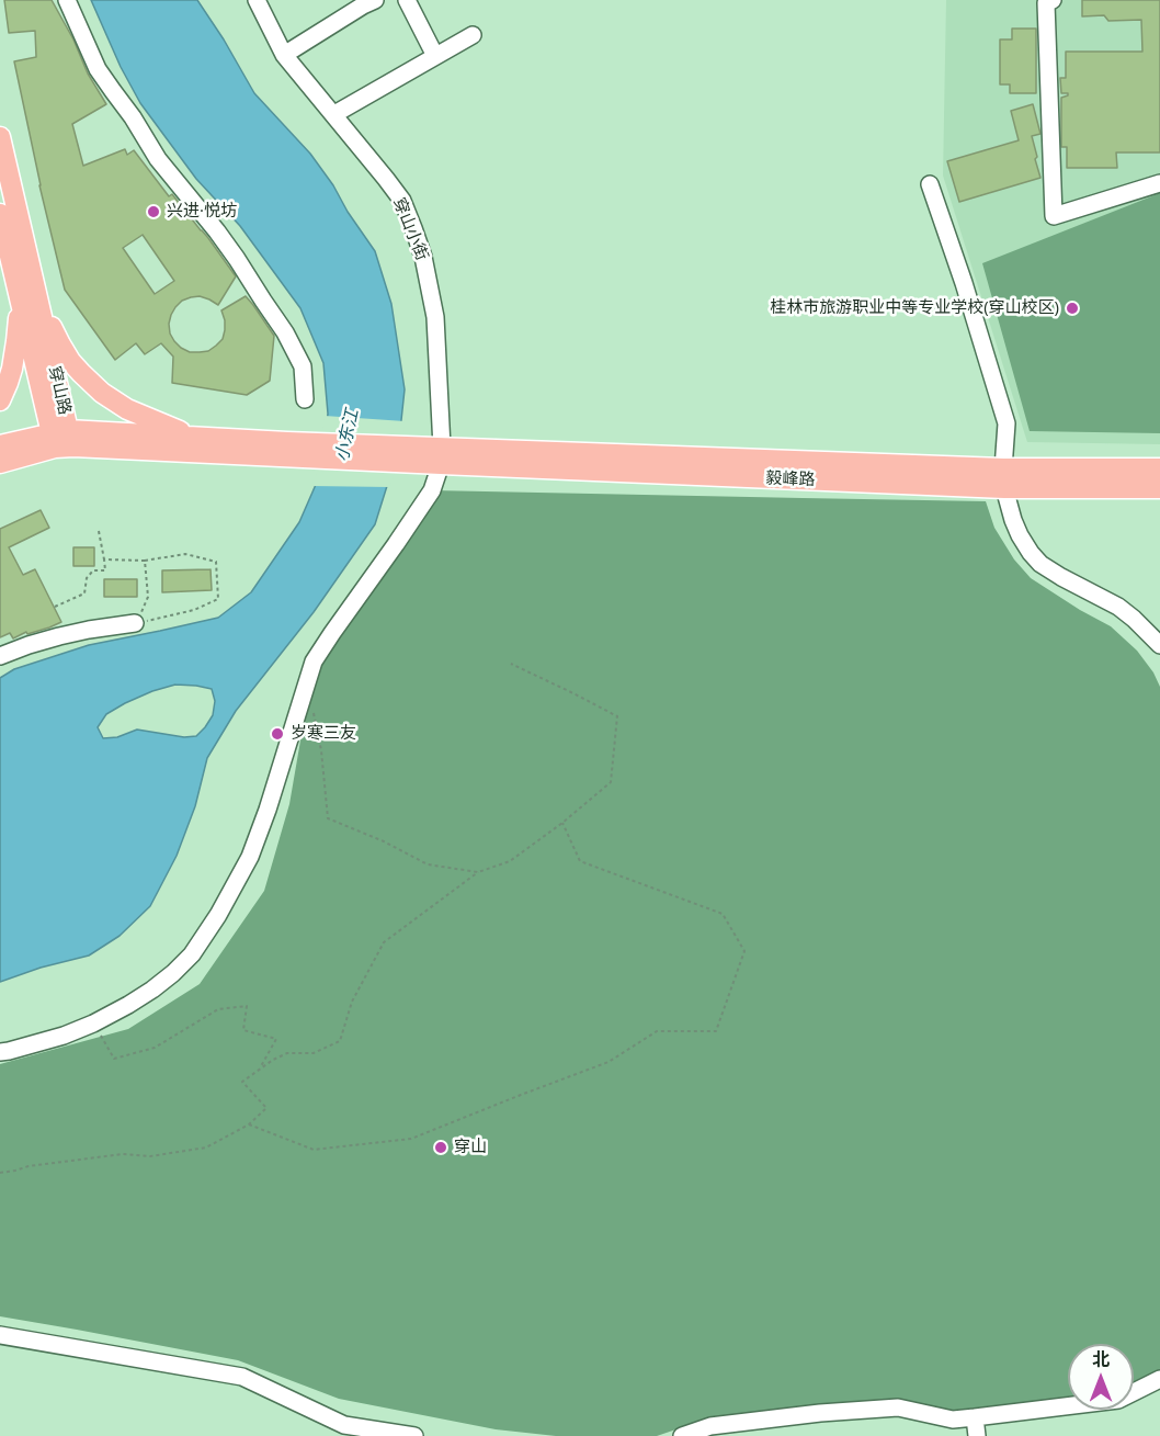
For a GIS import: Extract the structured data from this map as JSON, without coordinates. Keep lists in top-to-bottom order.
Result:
{
  "streets": {
    "main road": ["穿山路", "毅峰路"],
    "street": ["穿山小街"]
  },
  "crossings": [
    ["穿山小街", "毅峰路"],
    ["穿山路", "毅峰路"]
  ],
  "water": ["小东江"],
  "places": [
    "兴进·悦坊",
    "桂林市旅游职业中等专业学校(穿山校区)",
    "岁寒三友",
    "穿山"
  ],
  "north": "top"
}
